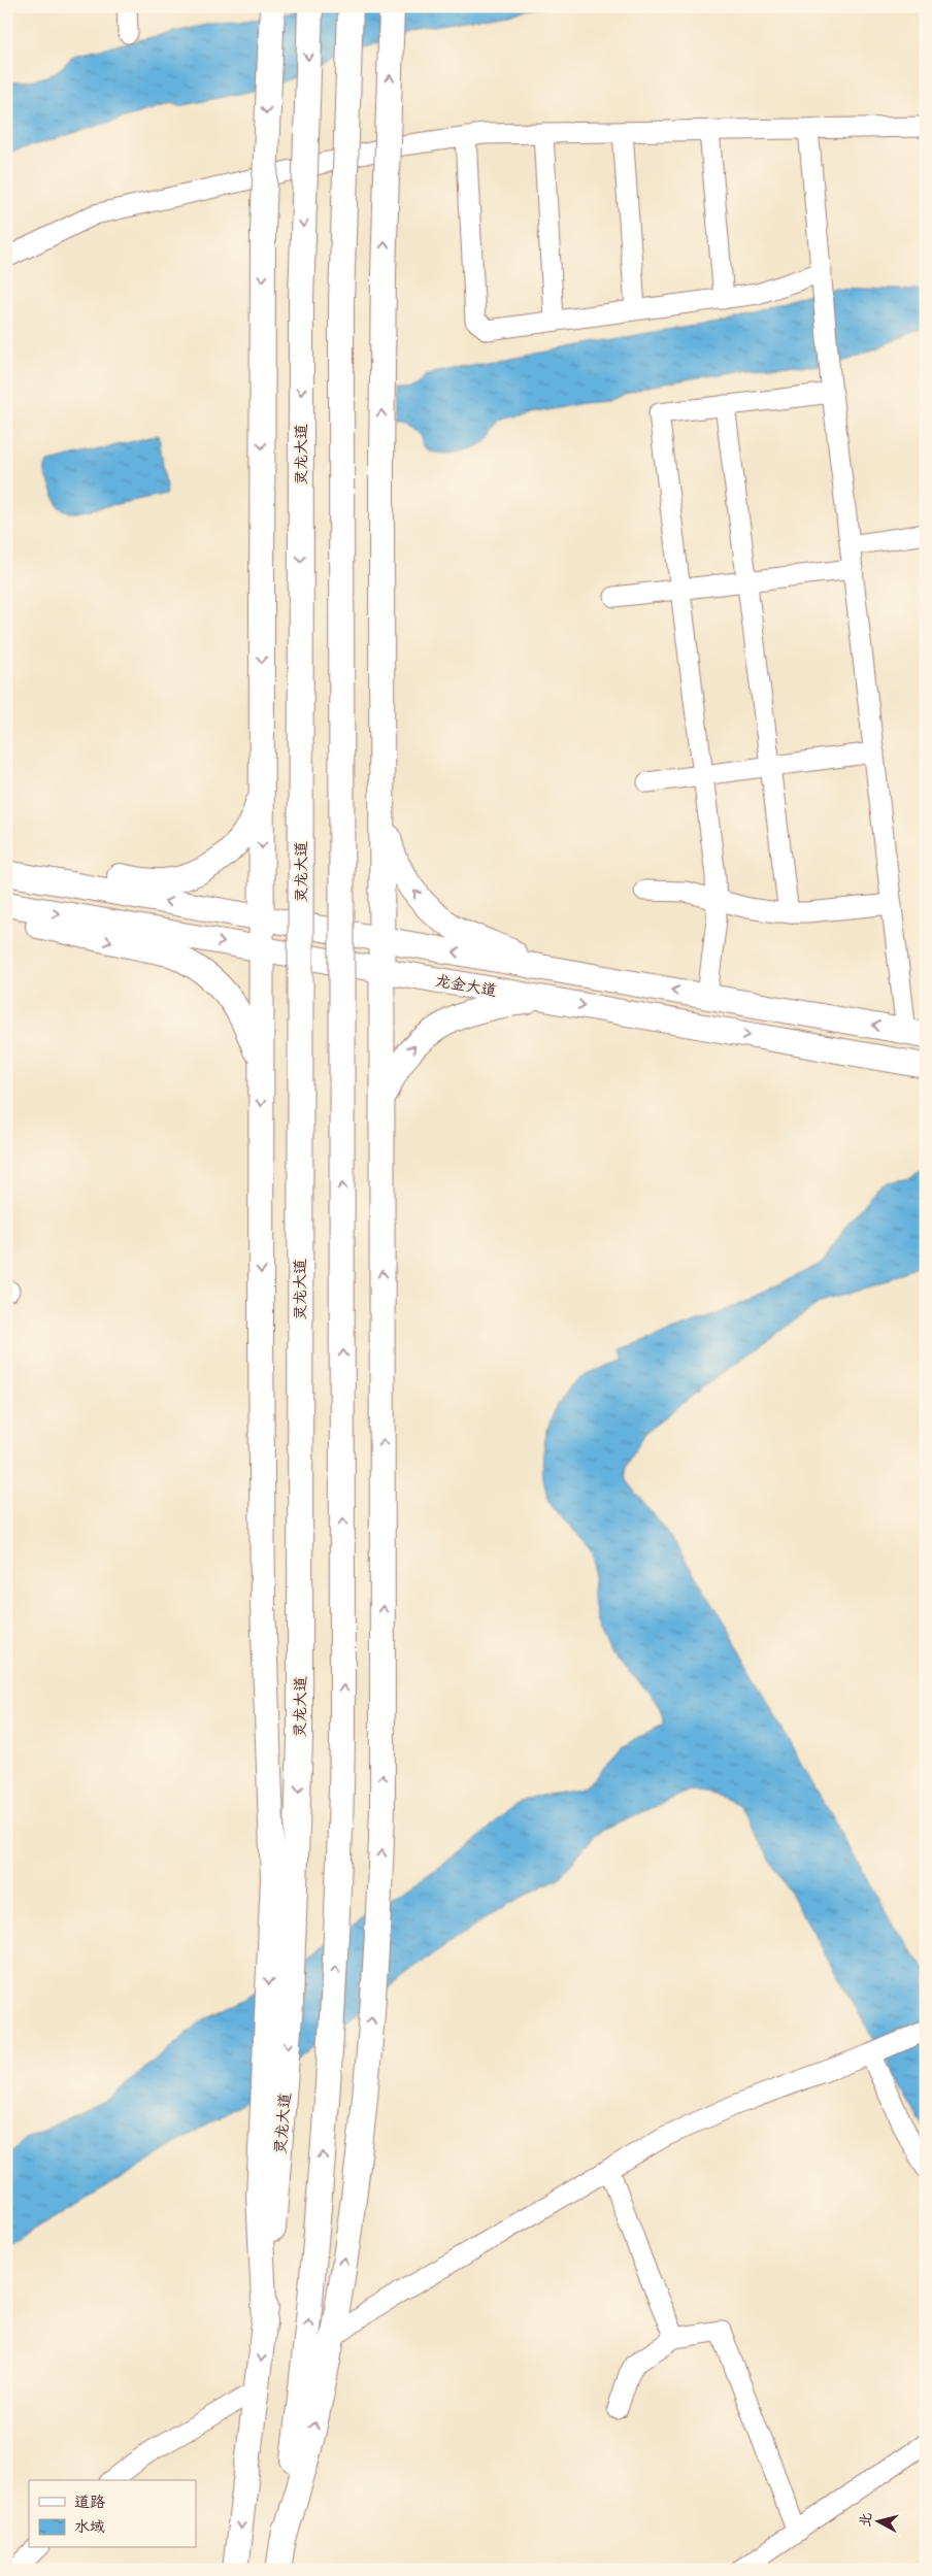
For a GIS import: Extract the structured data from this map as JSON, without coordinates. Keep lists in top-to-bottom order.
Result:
{
  "streets": {
    "main road": ["灵龙大道", "龙金大道"]
  },
  "legend": ["道路", "水域"],
  "north": "left"
}
